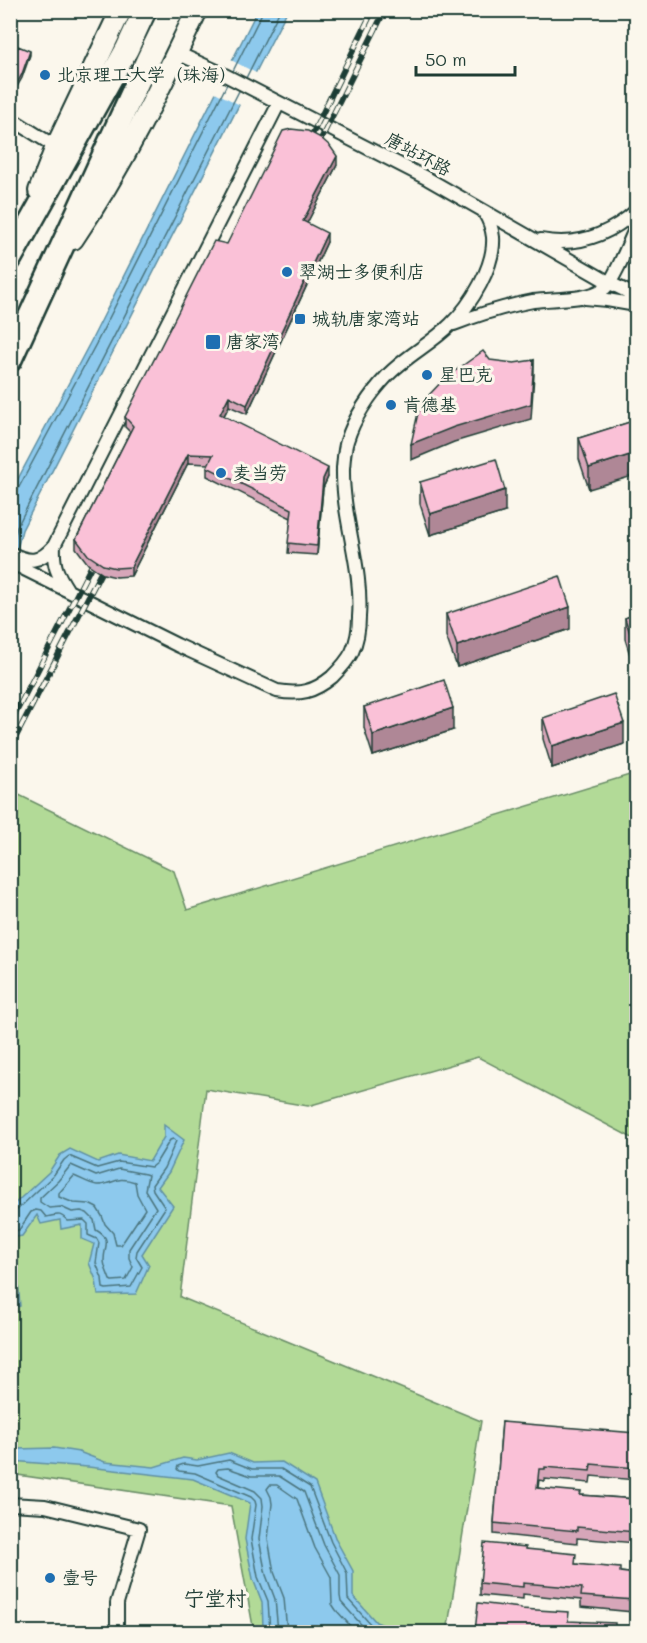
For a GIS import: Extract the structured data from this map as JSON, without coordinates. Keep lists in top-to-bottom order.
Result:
{
  "streets": {
    "street": ["唐站环路"]
  },
  "districts": ["宁堂村"],
  "places": {
    "other": [
      "北京理工大学（珠海）",
      "翠湖士多便利店",
      "星巴克",
      "肯德基",
      "麦当劳",
      "壹号"
    ],
    "transit": ["城轨唐家湾站", "唐家湾"]
  },
  "scale_bar": "50 m"
}
